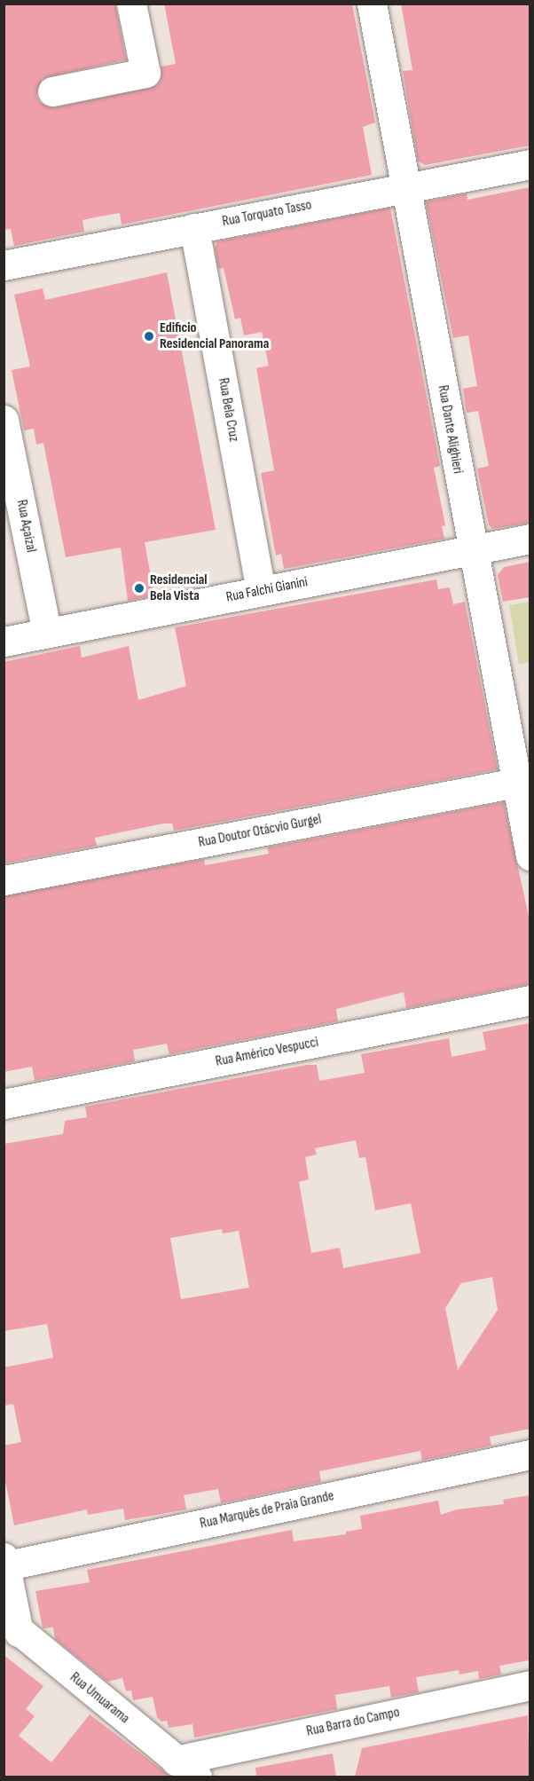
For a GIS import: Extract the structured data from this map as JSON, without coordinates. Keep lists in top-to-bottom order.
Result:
{
  "streets": {
    "street": [
      "Rua Torquato Tasso",
      "Rua Bela Cruz",
      "Rua Dante Alighieri",
      "Rua Açaizal",
      "Rua Falchi Gianini",
      "Rua Doutor Otácvio Gurgel",
      "Rua Américo Vespucci",
      "Rua Marquês de Praia Grande",
      "Rua Umuarama",
      "Rua Barra do Campo"
    ]
  },
  "crossings": [
    ["Rua Torquato Tasso", "Rua Bela Cruz"],
    ["Rua Torquato Tasso", "Rua Dante Alighieri"],
    ["Rua Bela Cruz", "Rua Falchi Gianini"],
    ["Rua Dante Alighieri", "Rua Falchi Gianini"],
    ["Rua Dante Alighieri", "Rua Doutor Otácvio Gurgel"],
    ["Rua Açaizal", "Rua Falchi Gianini"],
    ["Rua Umuarama", "Rua Barra do Campo"]
  ],
  "places": ["Edificio Residencial Panorama", "Residencial Bela Vista"]
}
